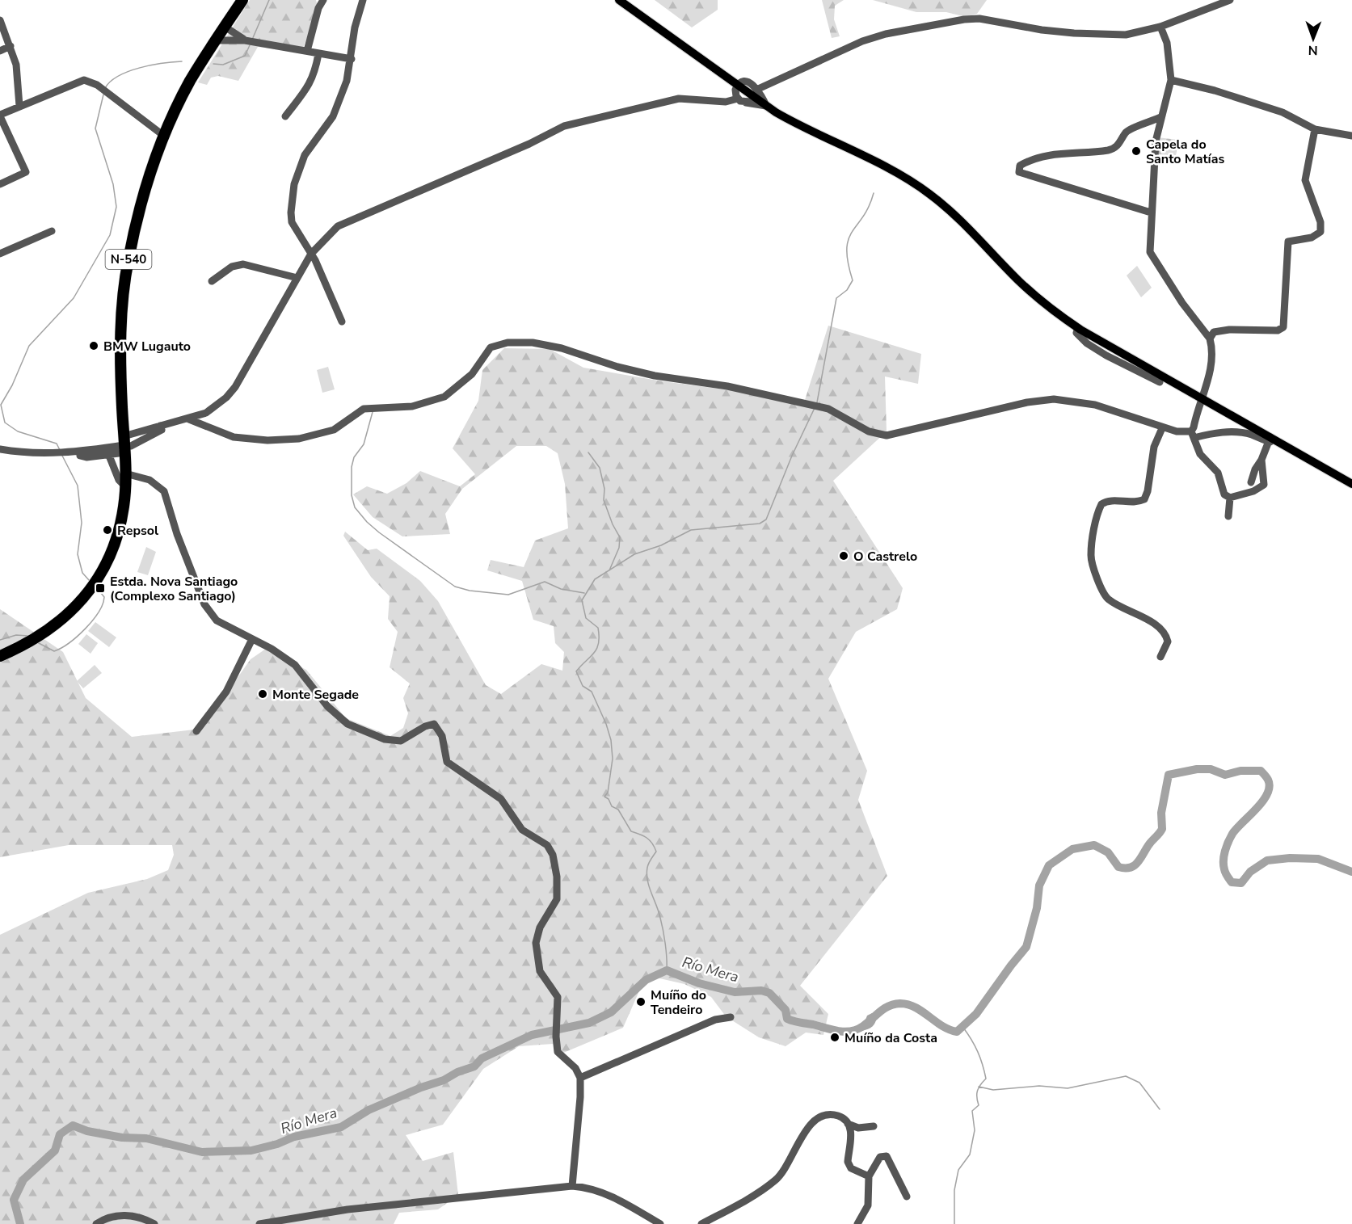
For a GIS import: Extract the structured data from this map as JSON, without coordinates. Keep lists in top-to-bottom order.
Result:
{
  "streets": {
    "highway": ["N-540"]
  },
  "water": ["Río Mera"],
  "places": {
    "other": [
      "Capela do Santo Matías",
      "BMW Lugauto",
      "Repsol",
      "O Castrelo",
      "Monte Segade",
      "Muíño do Tendeiro",
      "Muíño da Costa"
    ],
    "transit": ["Estda. Nova Santiago (Complexo Santiago)"]
  },
  "north": "bottom"
}
